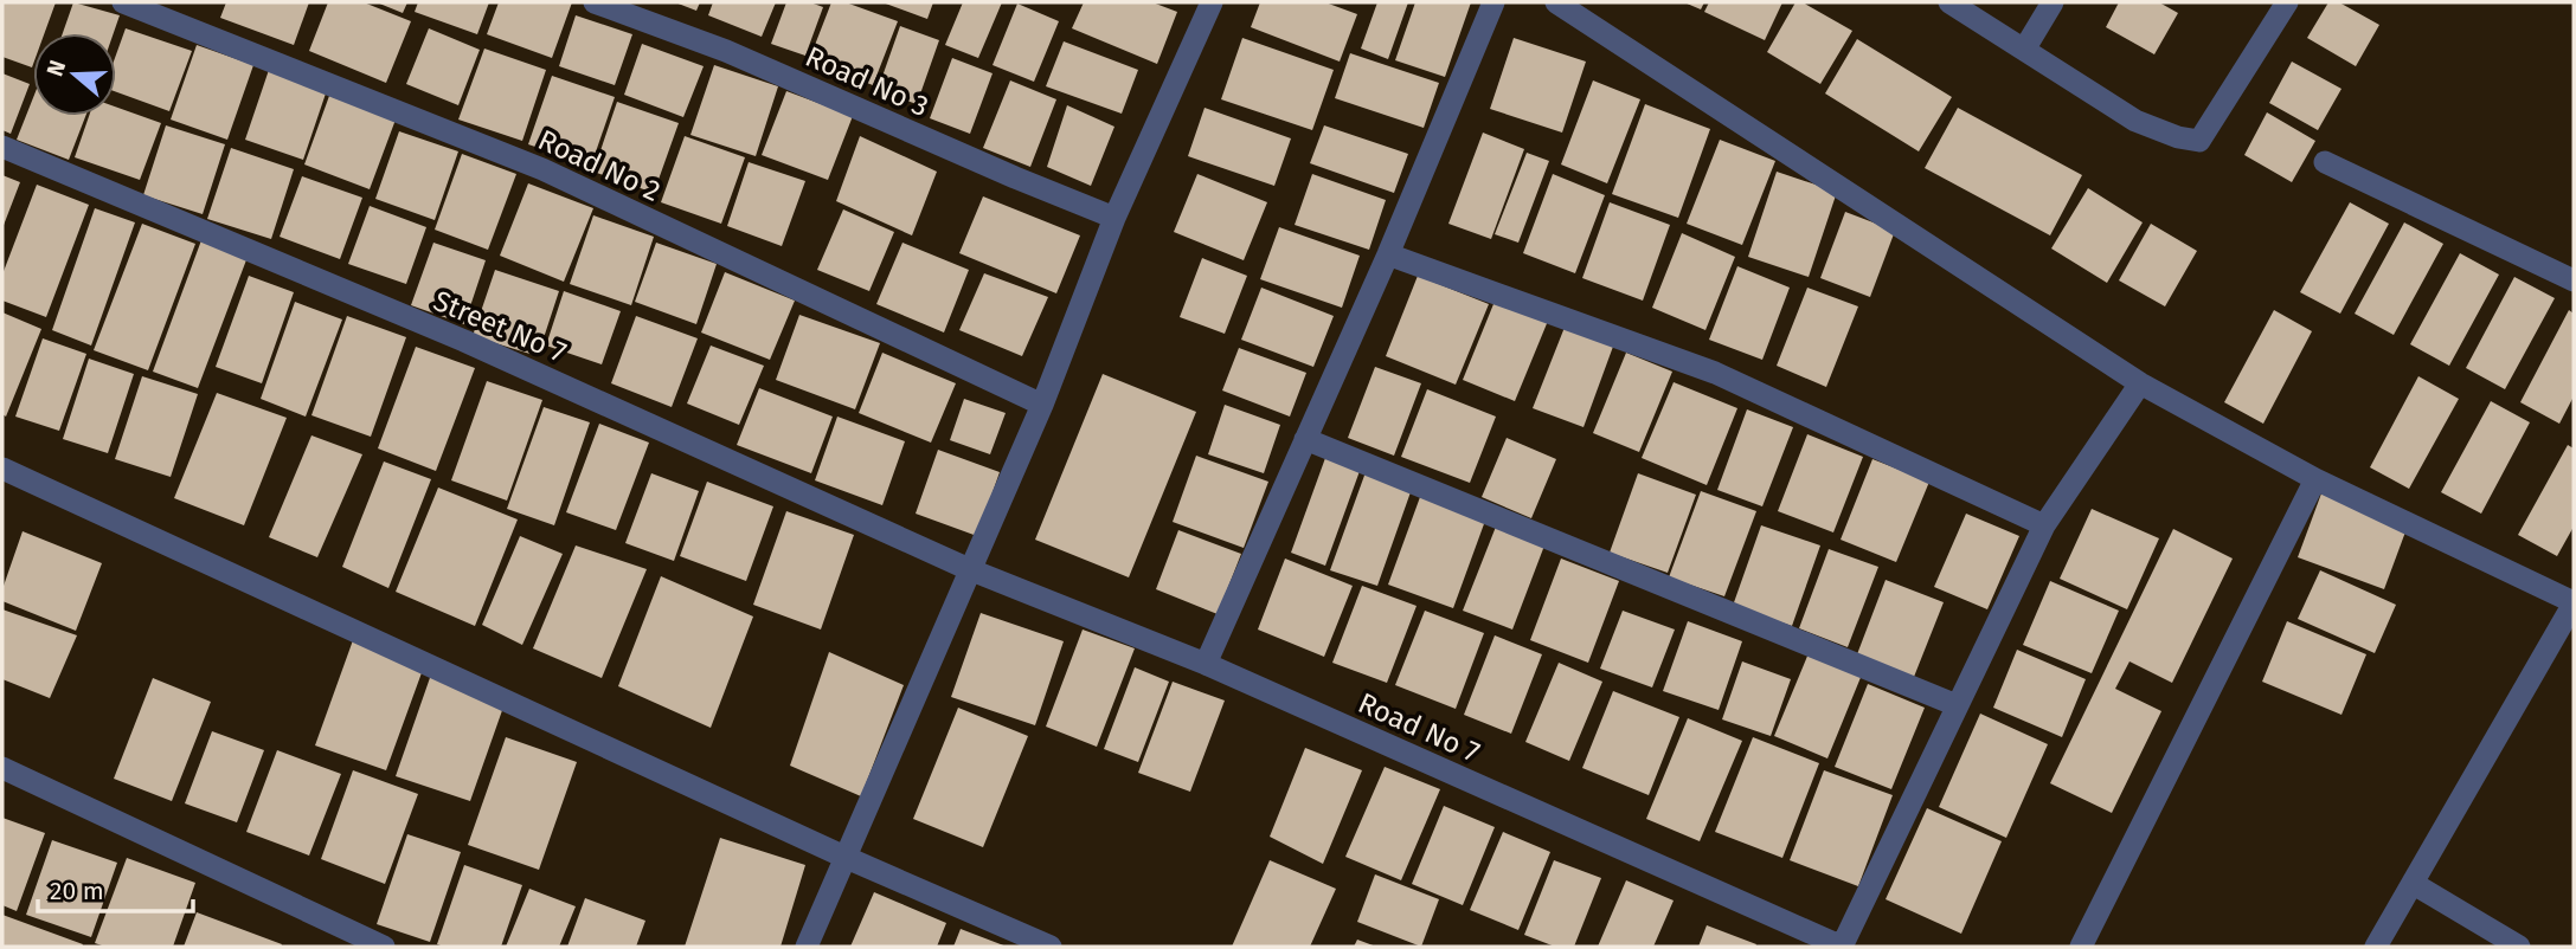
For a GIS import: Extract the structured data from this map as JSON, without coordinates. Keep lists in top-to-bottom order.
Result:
{
  "streets": {
    "street": [
      "Road No 3",
      "Road No 2",
      "Street No 7",
      "Road No 7"
    ]
  },
  "crossings": [
    ["Street No 7", "Road No 7"]
  ],
  "scale_bar": "20 m",
  "north": "left"
}
